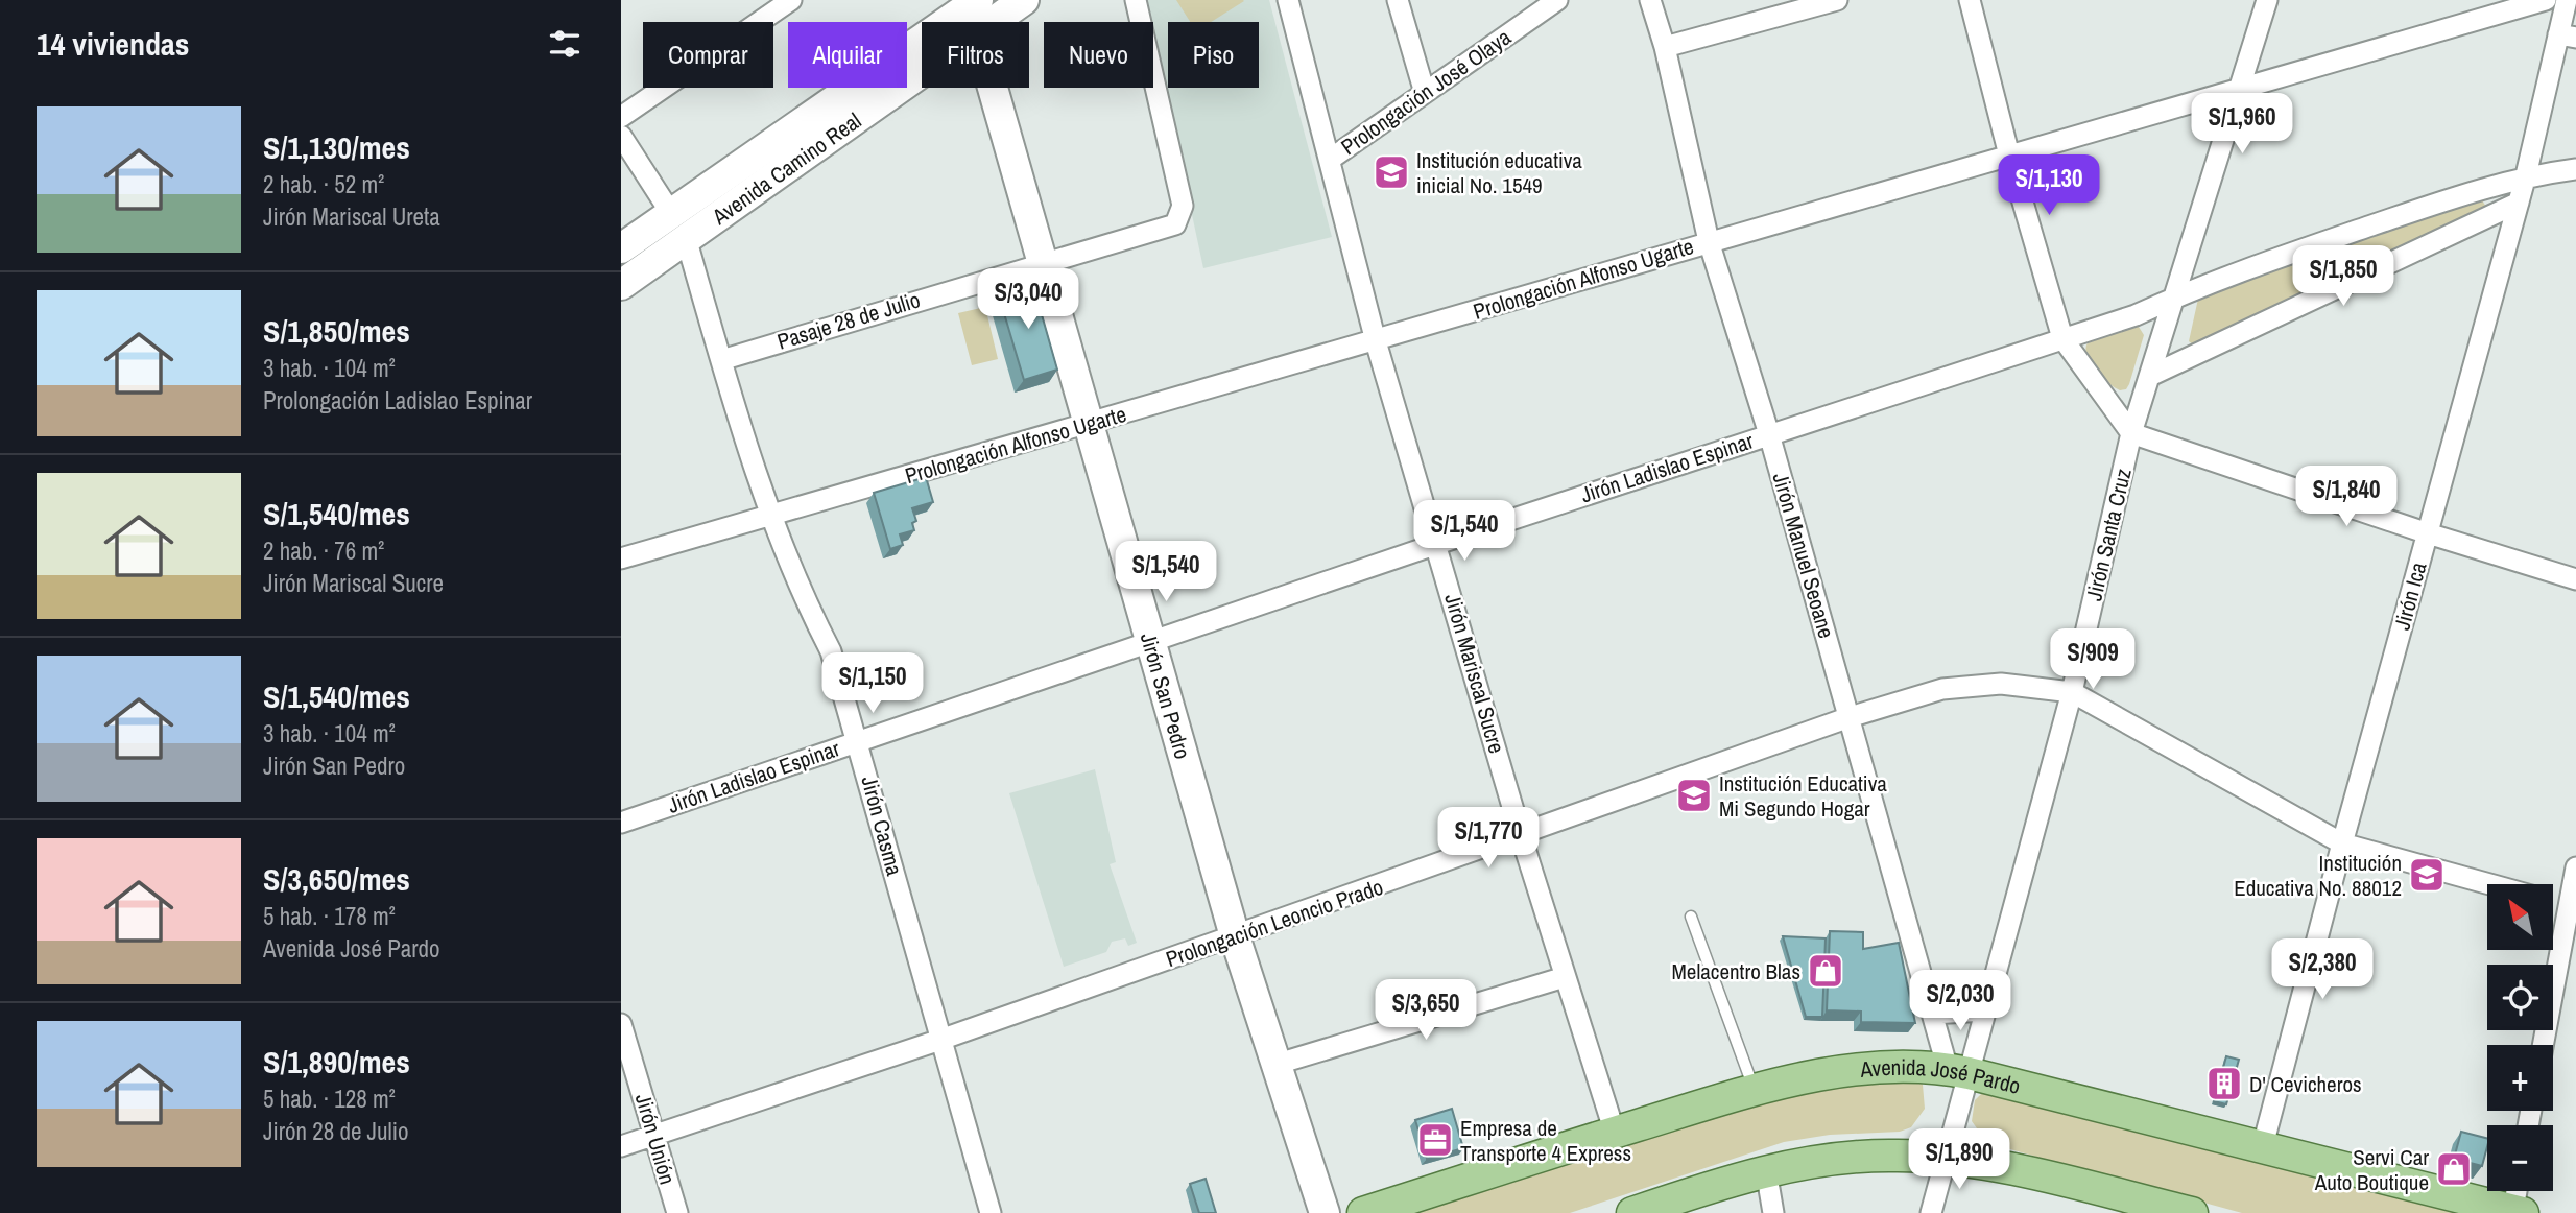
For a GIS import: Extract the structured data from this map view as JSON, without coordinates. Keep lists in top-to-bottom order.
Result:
{
  "streets": {
    "main road": ["Avenida Camino Real", "Jirón San Pedro", "Avenida José Pardo"],
    "street": [
      "Prolongación José Olaya",
      "Prolongación Alfonso Ugarte",
      "Pasaje 28 de Julio",
      "Jirón Ladislao Espinar",
      "Jirón Santa Cruz",
      "Jirón Manuel Seoane",
      "Jirón Ica",
      "Jirón Mariscal Sucre",
      "Jirón Casma",
      "Prolongación Leoncio Prado",
      "Jirón Unión"
    ]
  },
  "crossings": [
    ["Prolongación José Olaya", "Jirón Mariscal Sucre"],
    ["Avenida Camino Real", "Jirón San Pedro"],
    ["Avenida Camino Real", "Jirón Casma"],
    ["Prolongación Alfonso Ugarte", "Jirón Santa Cruz"],
    ["Prolongación Alfonso Ugarte", "Jirón Manuel Seoane"],
    ["Prolongación Alfonso Ugarte", "Jirón Mariscal Sucre"],
    ["Prolongación Alfonso Ugarte", "Jirón San Pedro"],
    ["Prolongación Alfonso Ugarte", "Jirón Casma"],
    ["Pasaje 28 de Julio", "Jirón San Pedro"],
    ["Pasaje 28 de Julio", "Jirón Casma"],
    ["Jirón Ladislao Espinar", "Jirón Santa Cruz"],
    ["Jirón Ladislao Espinar", "Jirón Manuel Seoane"],
    ["Jirón Ladislao Espinar", "Jirón Ica"],
    ["Jirón Ladislao Espinar", "Jirón Mariscal Sucre"],
    ["Jirón Ladislao Espinar", "Jirón San Pedro"],
    ["Jirón Ladislao Espinar", "Jirón Casma"],
    ["Jirón Santa Cruz", "Jirón Manuel Seoane"],
    ["Jirón Santa Cruz", "Prolongación Leoncio Prado"],
    ["Jirón Santa Cruz", "Avenida José Pardo"],
    ["Jirón Manuel Seoane", "Prolongación Leoncio Prado"],
    ["Jirón Manuel Seoane", "Avenida José Pardo"],
    ["Jirón Ica", "Prolongación Leoncio Prado"],
    ["Jirón Ica", "Avenida José Pardo"],
    ["Jirón Mariscal Sucre", "Prolongación Leoncio Prado"],
    ["Jirón Mariscal Sucre", "Avenida José Pardo"],
    ["Jirón San Pedro", "Prolongación Leoncio Prado"],
    ["Jirón Casma", "Prolongación Leoncio Prado"],
    ["Prolongación Leoncio Prado", "Jirón Unión"]
  ],
  "places": {
    "school or university": ["Institución educativa inicial No. 1549", "Institución Educativa Mi Segundo Hogar", "Institución Educativa No. 88012"],
    "shop": ["Melacentro Blas", "Servi Car Auto Boutique"],
    "building": ["D' Cevicheros"],
    "office": ["Empresa de Transporte 4 Express"]
  },
  "north": "top left",
  "page": {
    "heading": "14 viviendas",
    "chip": [
      "Comprar",
      "Alquilar",
      "Filtros",
      "Nuevo",
      "Piso"
    ],
    "list": [
      {
        "name": "S/1,130/mes",
        "note": "2 hab. · 52 m² · Jirón Mariscal Ureta"
      },
      {
        "name": "S/1,850/mes",
        "note": "3 hab. · 104 m² · Prolongación Ladislao Espinar"
      },
      {
        "name": "S/1,540/mes",
        "note": "2 hab. · 76 m² · Jirón Mariscal Sucre"
      },
      {
        "name": "S/1,540/mes",
        "note": "3 hab. · 104 m² · Jirón San Pedro"
      },
      {
        "name": "S/3,650/mes",
        "note": "5 hab. · 178 m² · Avenida José Pardo"
      },
      {
        "name": "S/1,890/mes",
        "note": "5 hab. · 128 m² · Jirón 28 de Julio"
      }
    ],
    "price": [
      "S/1,960",
      "S/1,130",
      "S/1,850",
      "S/3,040",
      "S/1,840",
      "S/1,540",
      "S/1,540",
      "S/909",
      "S/1,150",
      "S/1,770",
      "S/2,380",
      "S/2,030",
      "S/3,650",
      "S/1,890"
    ],
    "map_buttons": ["+", "−"]
  }
}
